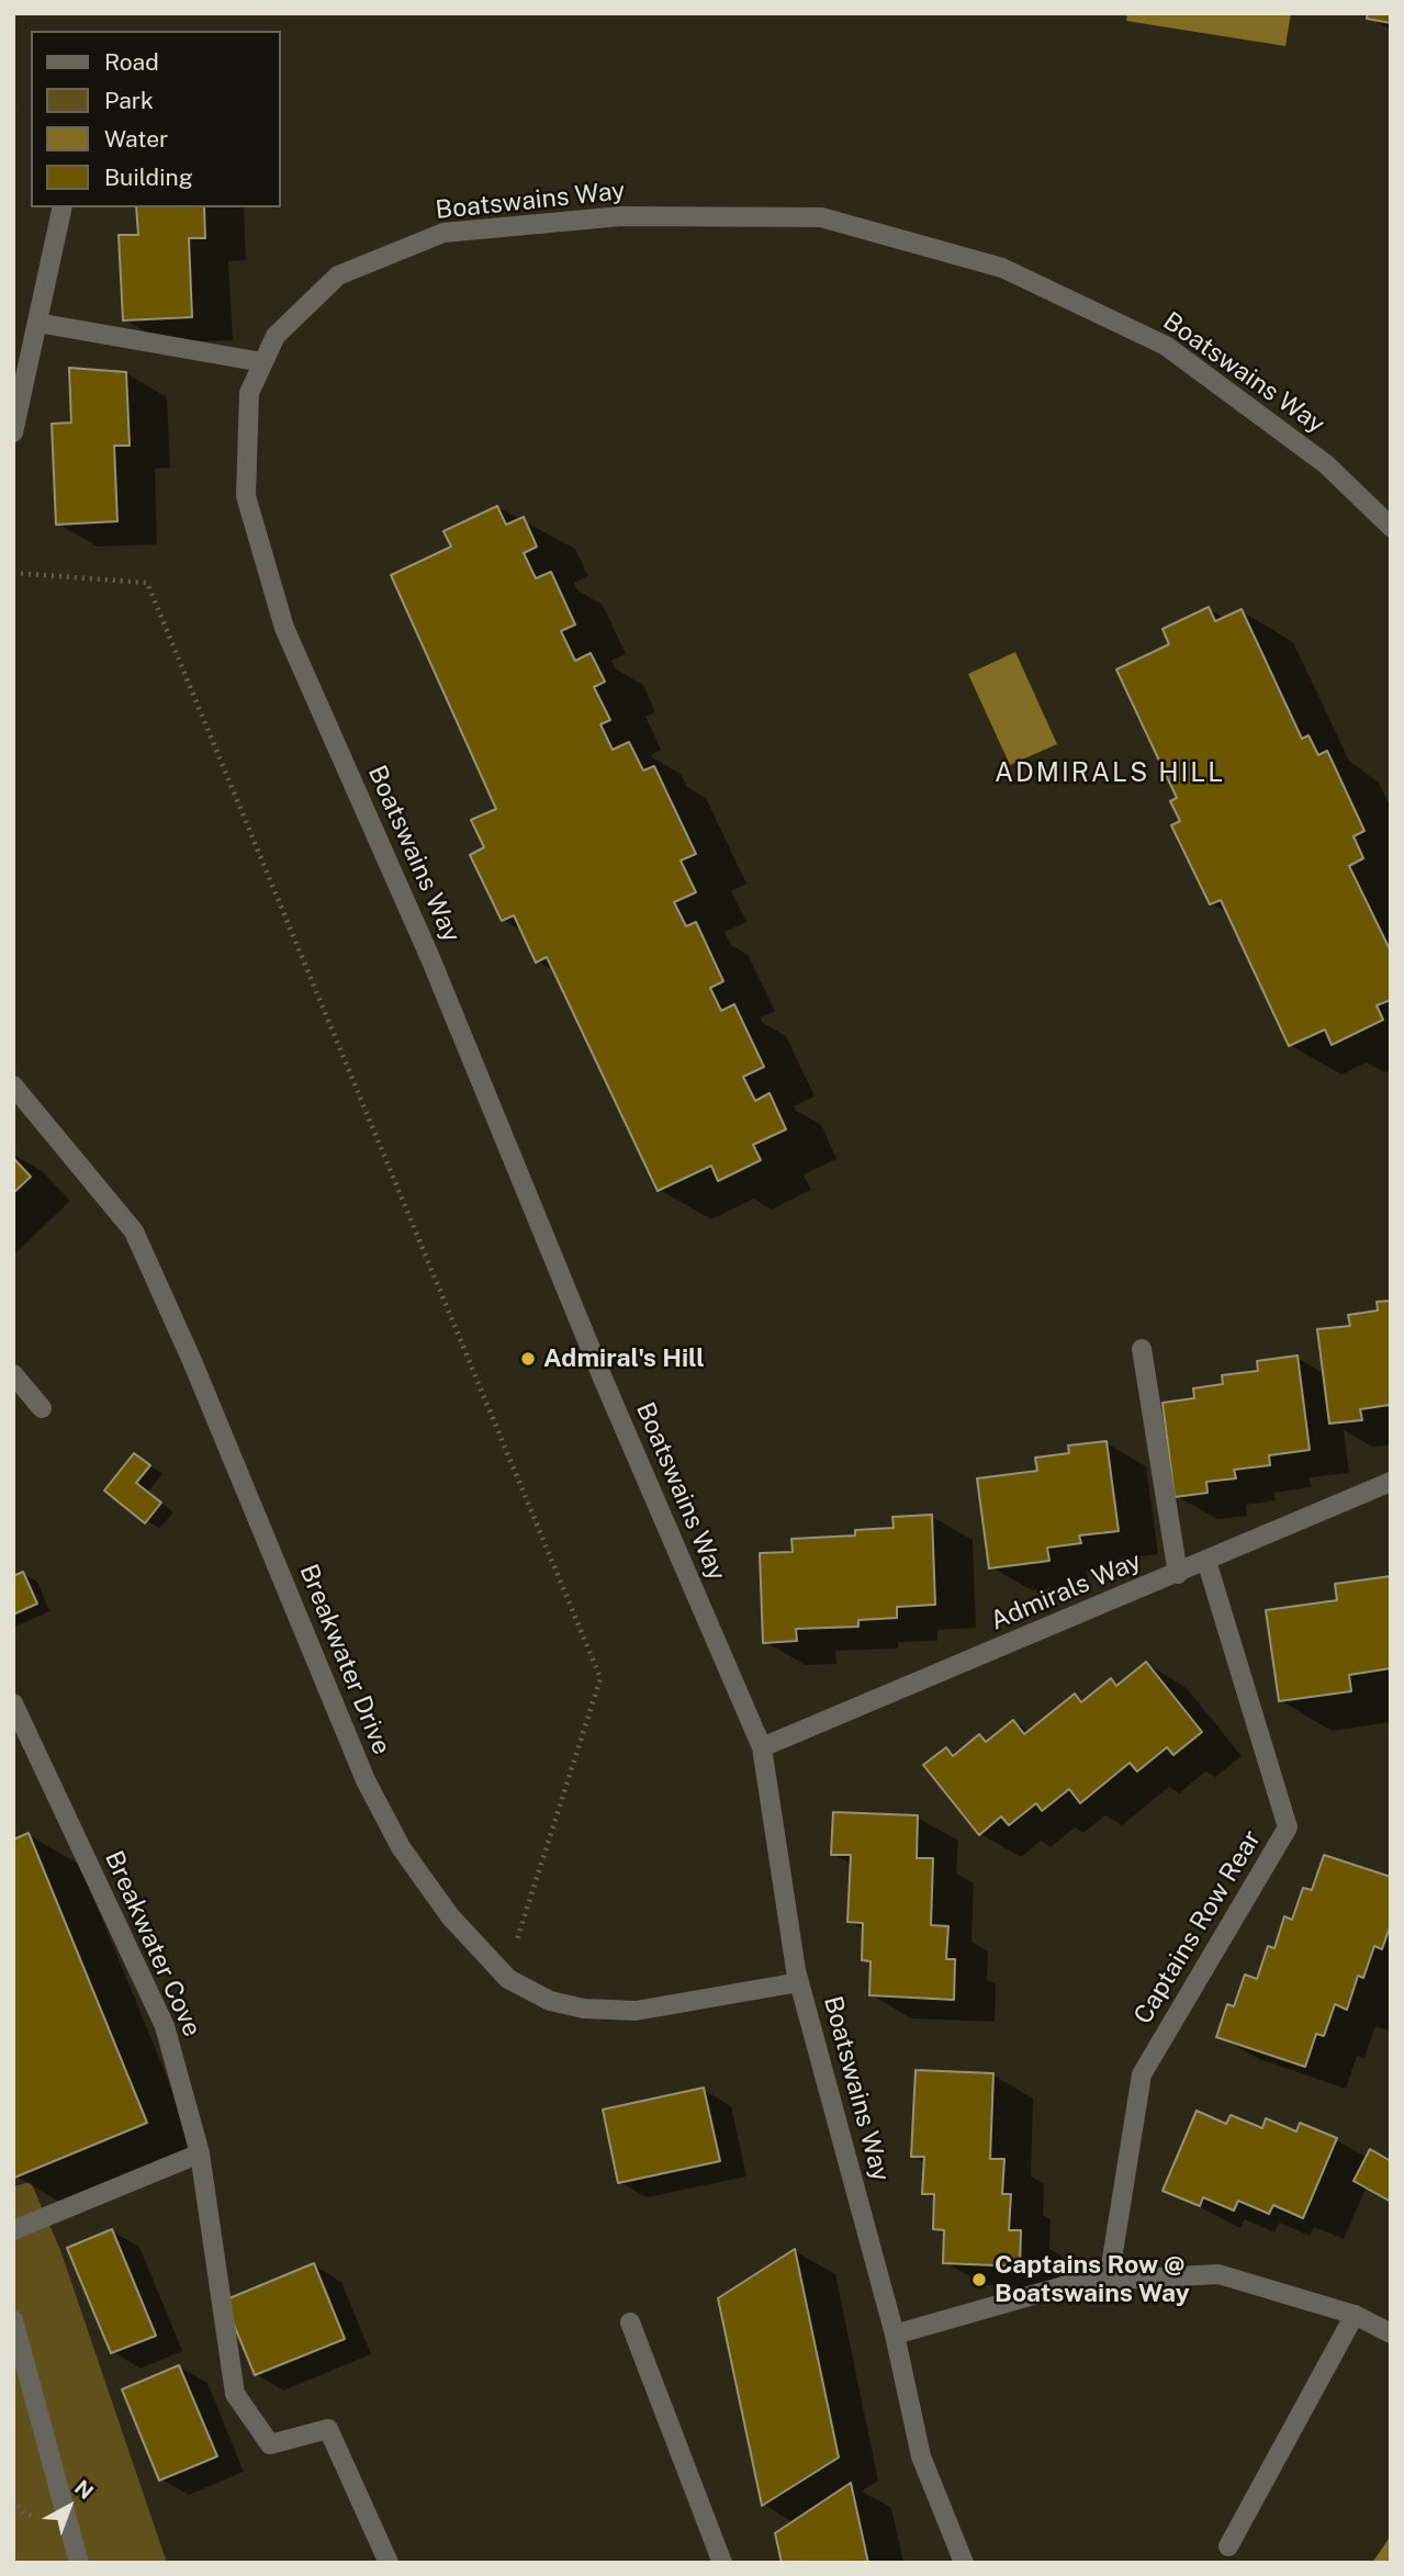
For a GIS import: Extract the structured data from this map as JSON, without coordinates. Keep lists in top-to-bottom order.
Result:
{
  "streets": {
    "street": [
      "Boatswains Way",
      "Admirals Way",
      "Breakwater Drive",
      "Captains Row Rear",
      "Breakwater Cove"
    ]
  },
  "crossings": [
    ["Boatswains Way", "Admirals Way"],
    ["Boatswains Way", "Breakwater Drive"],
    ["Admirals Way", "Captains Row Rear"]
  ],
  "districts": ["ADMIRALS HILL"],
  "places": ["Admiral's Hill", "Captains Row @ Boatswains Way"],
  "legend": [
    "Road",
    "Park",
    "Water",
    "Building"
  ],
  "north": "top right"
}
